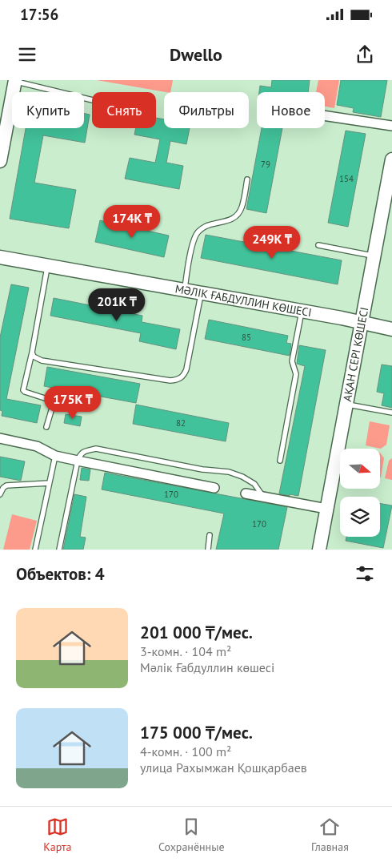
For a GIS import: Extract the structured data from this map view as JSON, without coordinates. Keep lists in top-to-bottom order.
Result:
{
  "streets": {
    "street": ["МӘЛІК ҒАБДУЛЛИН КӨШЕСІ", "АҚАН СЕРІ КӨШЕСІ"]
  },
  "crossings": [
    ["МӘЛІК ҒАБДУЛЛИН КӨШЕСІ", "АҚАН СЕРІ КӨШЕСІ"]
  ],
  "house_numbers": [
    "79",
    "154",
    "85",
    "82",
    "170",
    "170"
  ],
  "north": "right",
  "page": {
    "status": "17:56",
    "header": "Dwello",
    "chip": [
      "Купить",
      "Снять",
      "Фильтры",
      "Новое"
    ],
    "price": [
      "174K ₸",
      "249K ₸",
      "201K ₸",
      "175K ₸"
    ],
    "heading": "Объектов: 4",
    "list": [
      {
        "name": "201 000 ₸/мес.",
        "note": "3-комн. · 104 m² · Мәлік Ғабдуллин көшесі"
      },
      {
        "name": "175 000 ₸/мес.",
        "note": "4-комн. · 100 m² · улица Рахымжан Қошқарбаев"
      }
    ],
    "tabs": ["Карта", "Сохранённые", "Главная"]
  }
}
